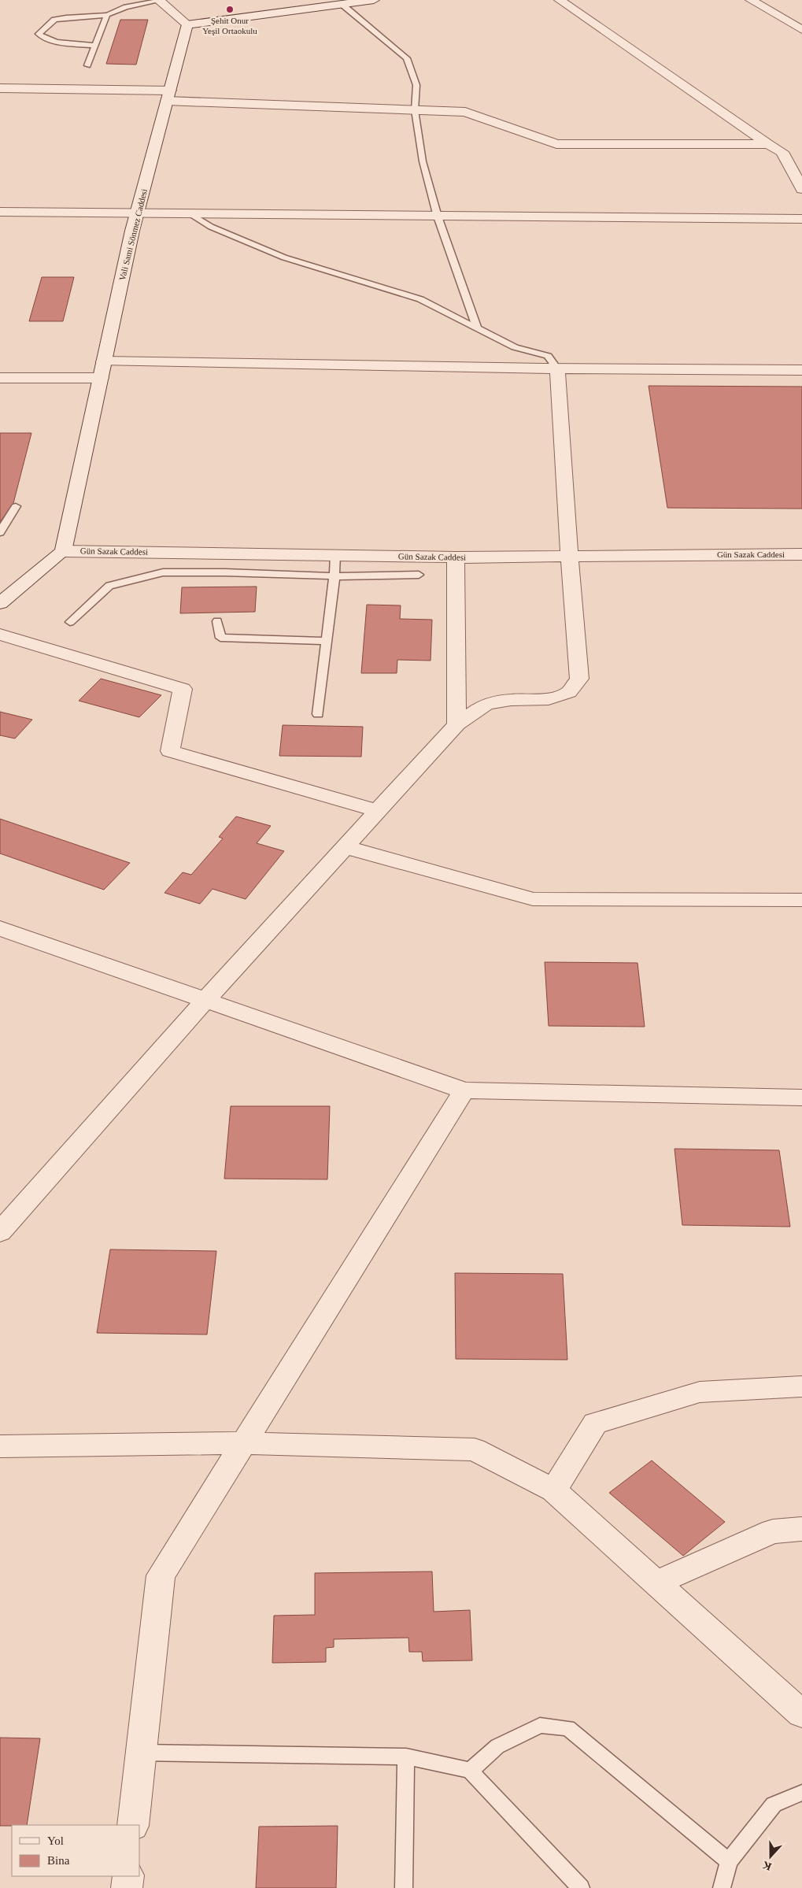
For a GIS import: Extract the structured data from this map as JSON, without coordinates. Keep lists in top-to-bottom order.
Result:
{
  "streets": {
    "street": ["Vali Sami Sönmez Caddesi", "Gün Sazak Caddesi"]
  },
  "crossings": [
    ["Vali Sami Sönmez Caddesi", "Gün Sazak Caddesi"]
  ],
  "places": ["Şehit Onur Yeşil Ortaokulu"],
  "legend": ["Yol", "Bina"],
  "north": "bottom"
}
